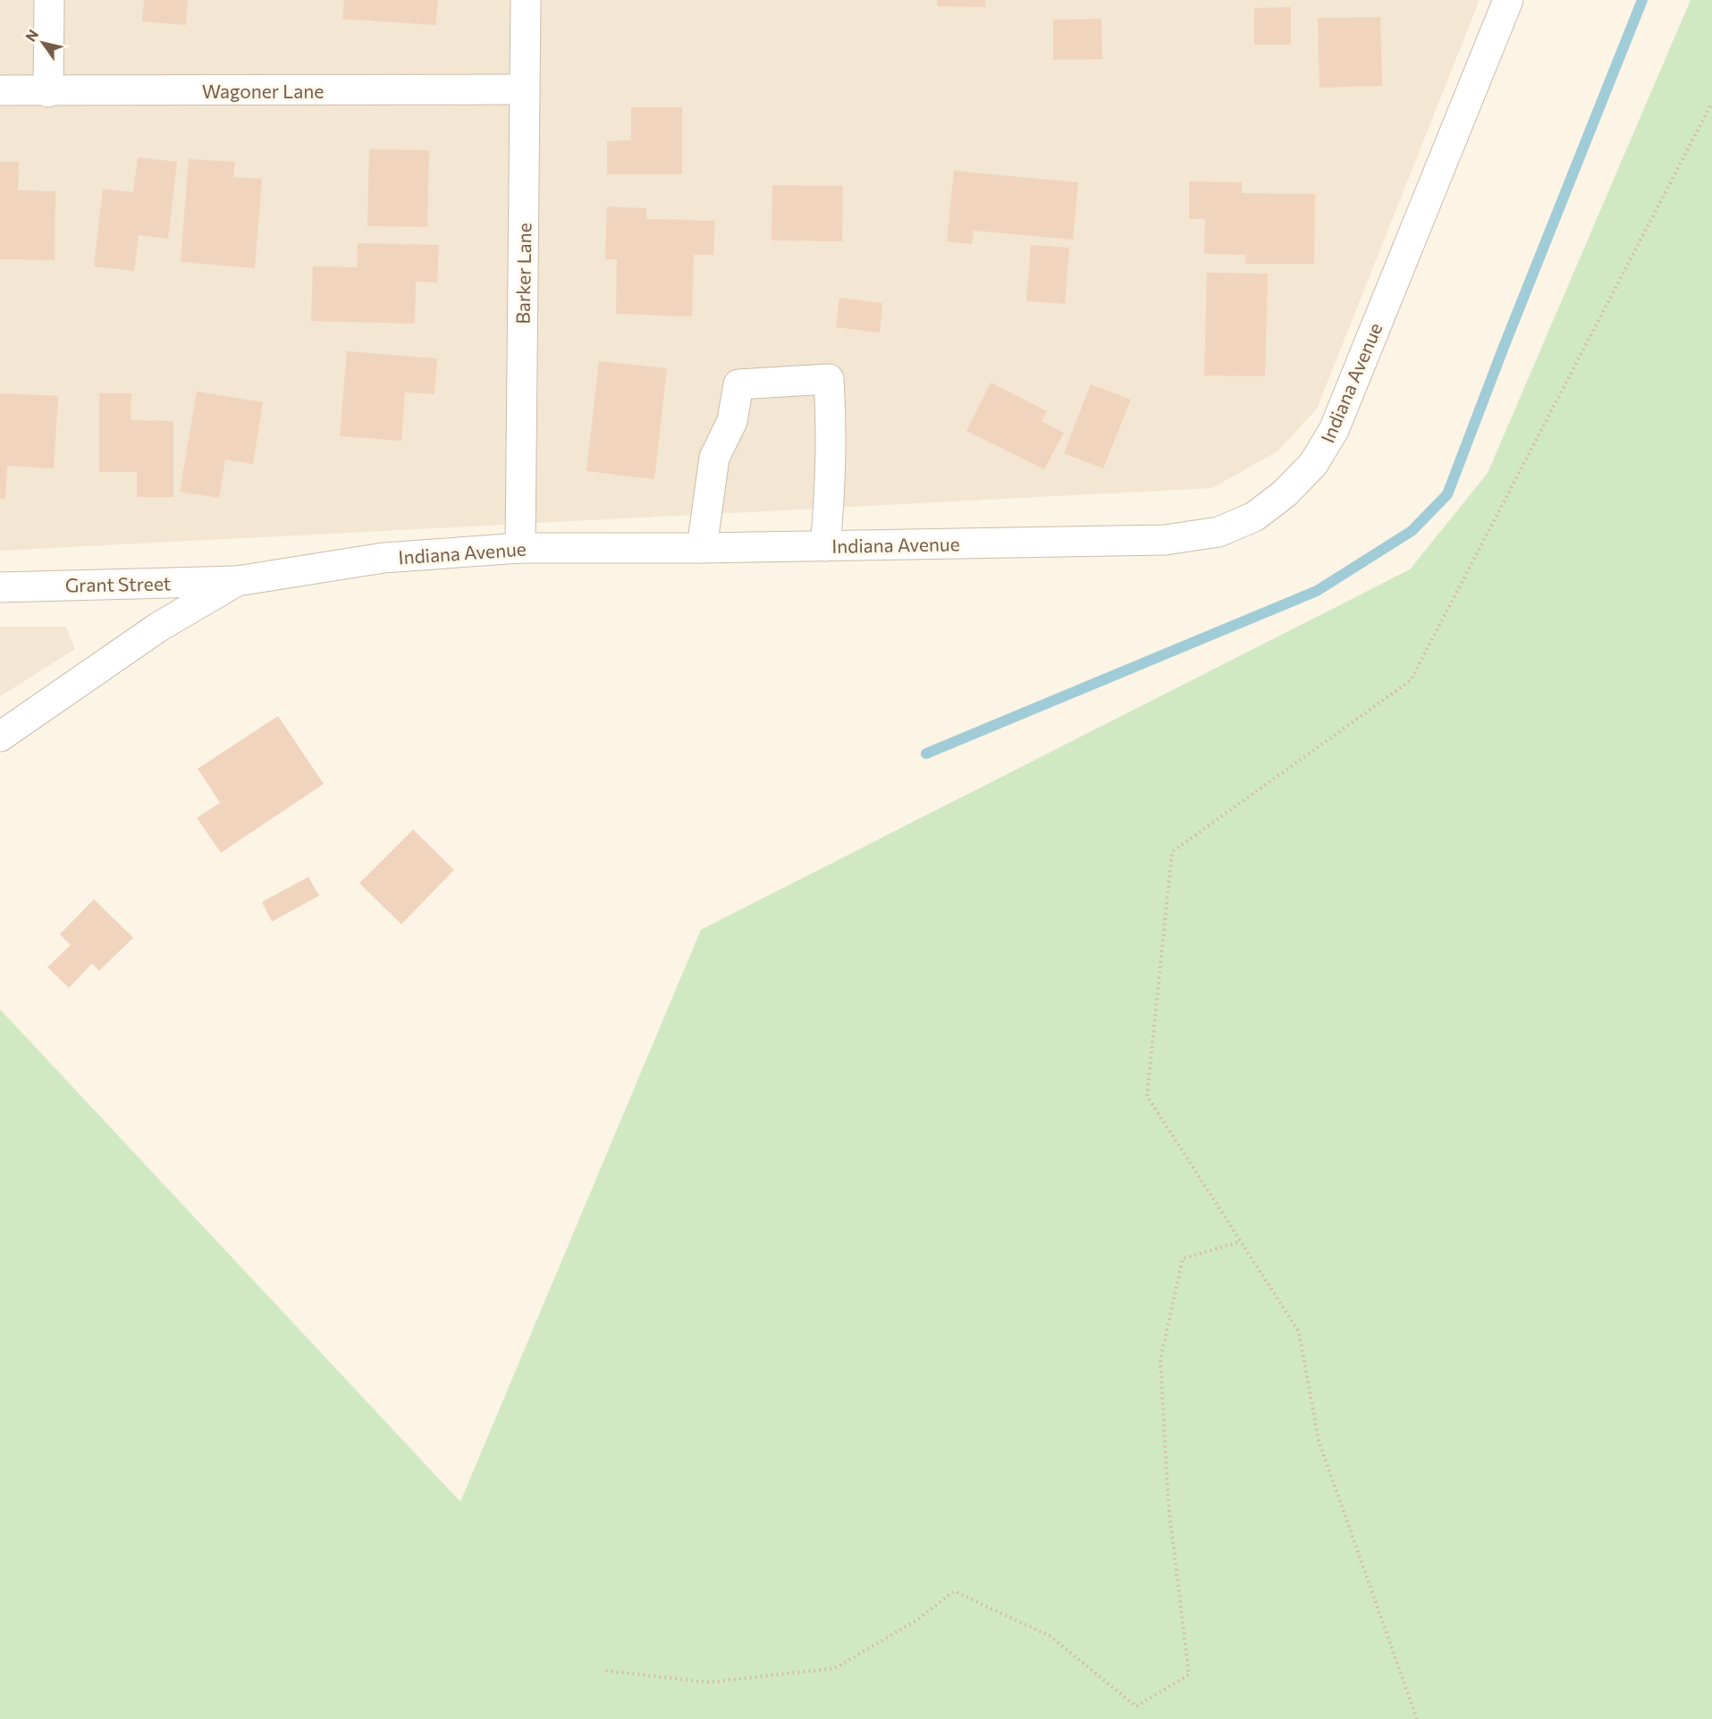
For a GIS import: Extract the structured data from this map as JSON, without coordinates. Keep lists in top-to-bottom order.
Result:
{
  "streets": {
    "street": [
      "Wagoner Lane",
      "Barker Lane",
      "Indiana Avenue",
      "Grant Street"
    ]
  },
  "crossings": [
    ["Wagoner Lane", "Barker Lane"],
    ["Barker Lane", "Indiana Avenue"],
    ["Indiana Avenue", "Grant Street"]
  ],
  "north": "top left"
}
